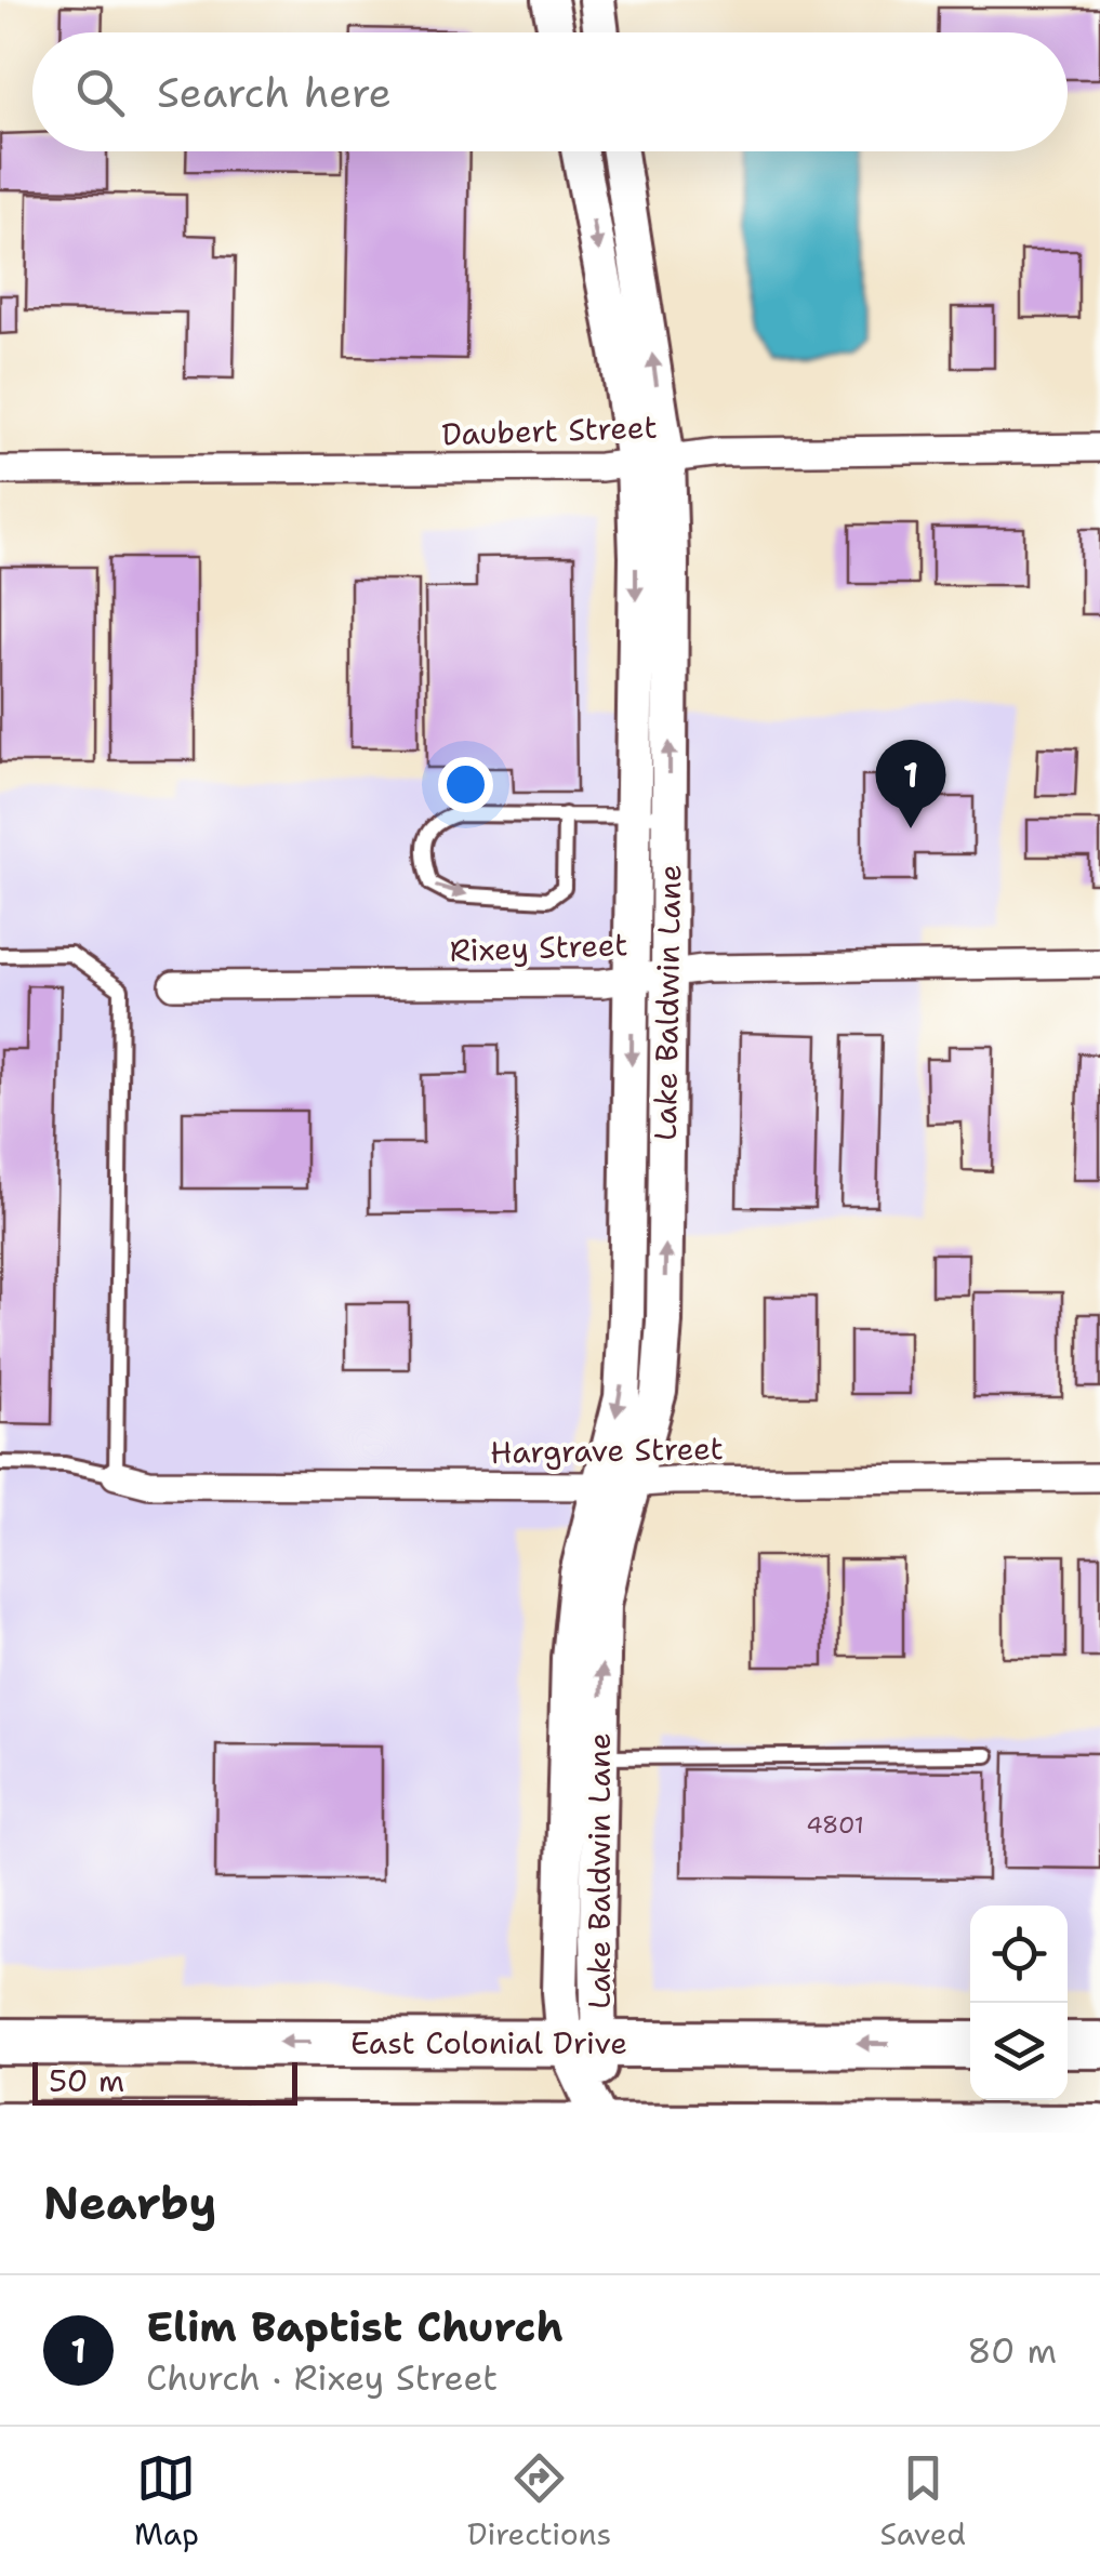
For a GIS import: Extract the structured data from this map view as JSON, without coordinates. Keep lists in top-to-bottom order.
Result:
{
  "streets": {
    "highway": ["East Colonial Drive"],
    "street": [
      "Daubert Street",
      "Rixey Street",
      "Lake Baldwin Lane",
      "Hargrave Street"
    ]
  },
  "crossings": [
    ["Daubert Street", "Lake Baldwin Lane"],
    ["Rixey Street", "Lake Baldwin Lane"],
    ["Lake Baldwin Lane", "Hargrave Street"],
    ["Lake Baldwin Lane", "East Colonial Drive"]
  ],
  "house_numbers": ["4801"],
  "scale_bar": "50 m",
  "page": {
    "search": "Search here",
    "pins": "1",
    "scale": "50 m",
    "heading": "Nearby",
    "list": [
      {
        "mark": "1",
        "name": "Elim Baptist Church",
        "note": "Church · Rixey Street",
        "value": "80 m"
      }
    ],
    "nav": ["Map", "Directions", "Saved"]
  }
}
